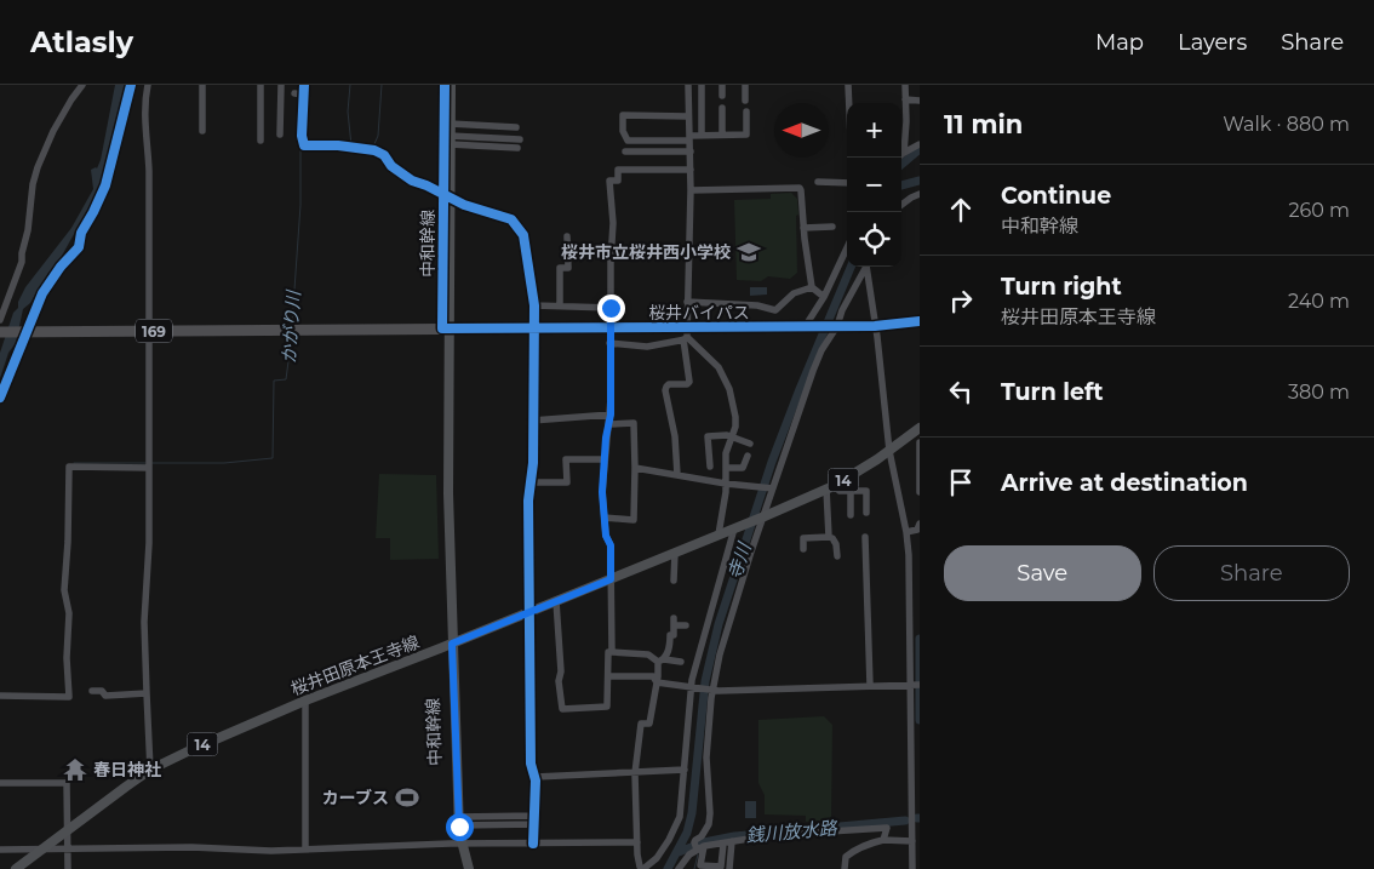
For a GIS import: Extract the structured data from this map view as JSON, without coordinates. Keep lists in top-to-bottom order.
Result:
{
  "streets": {
    "highway": ["桜井バイパス", "169"],
    "main road": ["中和幹線", "14", "桜井田原本王寺線"]
  },
  "crossings": [
    ["中和幹線", "桜井バイパス"],
    ["中和幹線", "桜井田原本王寺線"]
  ],
  "water": ["かがり川", "寺川", "銭川放水路"],
  "places": {
    "school or university": ["桜井市立桜井西小学校"],
    "temple": ["春日神社"],
    "sports": ["カーブス"]
  },
  "north": "left",
  "page": {
    "header": "Atlasly",
    "nav": ["Map", "Layers", "Share"],
    "heading": ["11 min", "Walk · 880 m"],
    "map_buttons": ["+", "−"],
    "list": [
      ["Continue", "中和幹線", "260 m"],
      ["Turn right", "桜井田原本王寺線", "240 m"],
      ["Turn left", "380 m"],
      "Arrive at destination"
    ],
    "buttons": ["Save", "Share"]
  }
}
